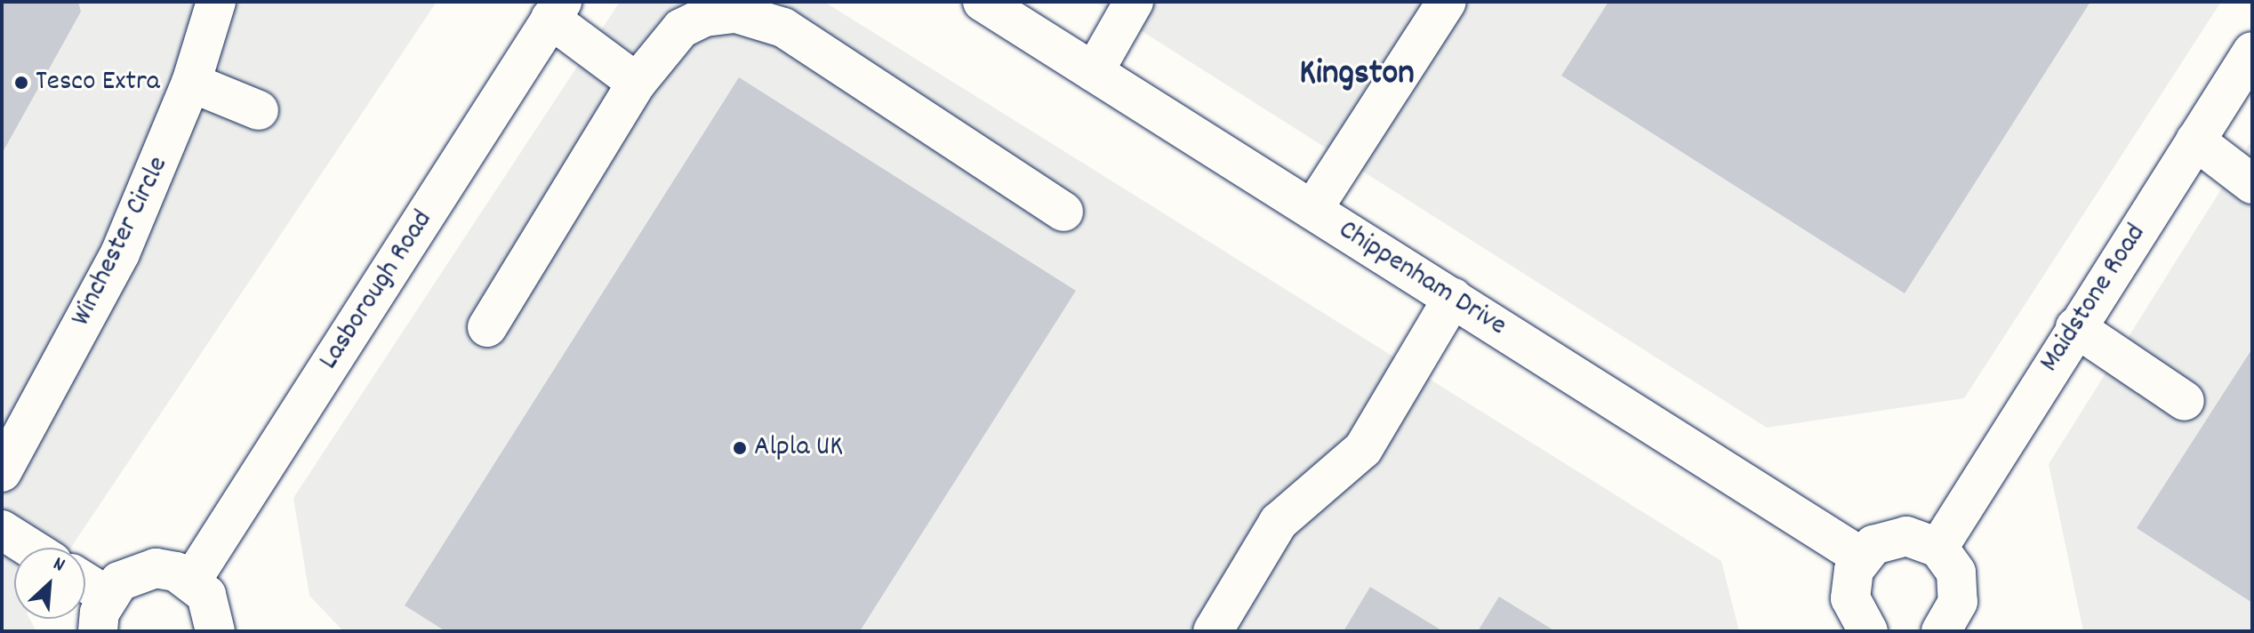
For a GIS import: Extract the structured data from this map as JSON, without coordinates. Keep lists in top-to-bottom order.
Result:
{
  "streets": {
    "street": [
      "Winchester Circle",
      "Chippenham Drive",
      "Lasborough Road",
      "Maidstone Road"
    ]
  },
  "districts": ["Kingston"],
  "places": ["Tesco Extra", "Alpla UK"],
  "north": "top right"
}
